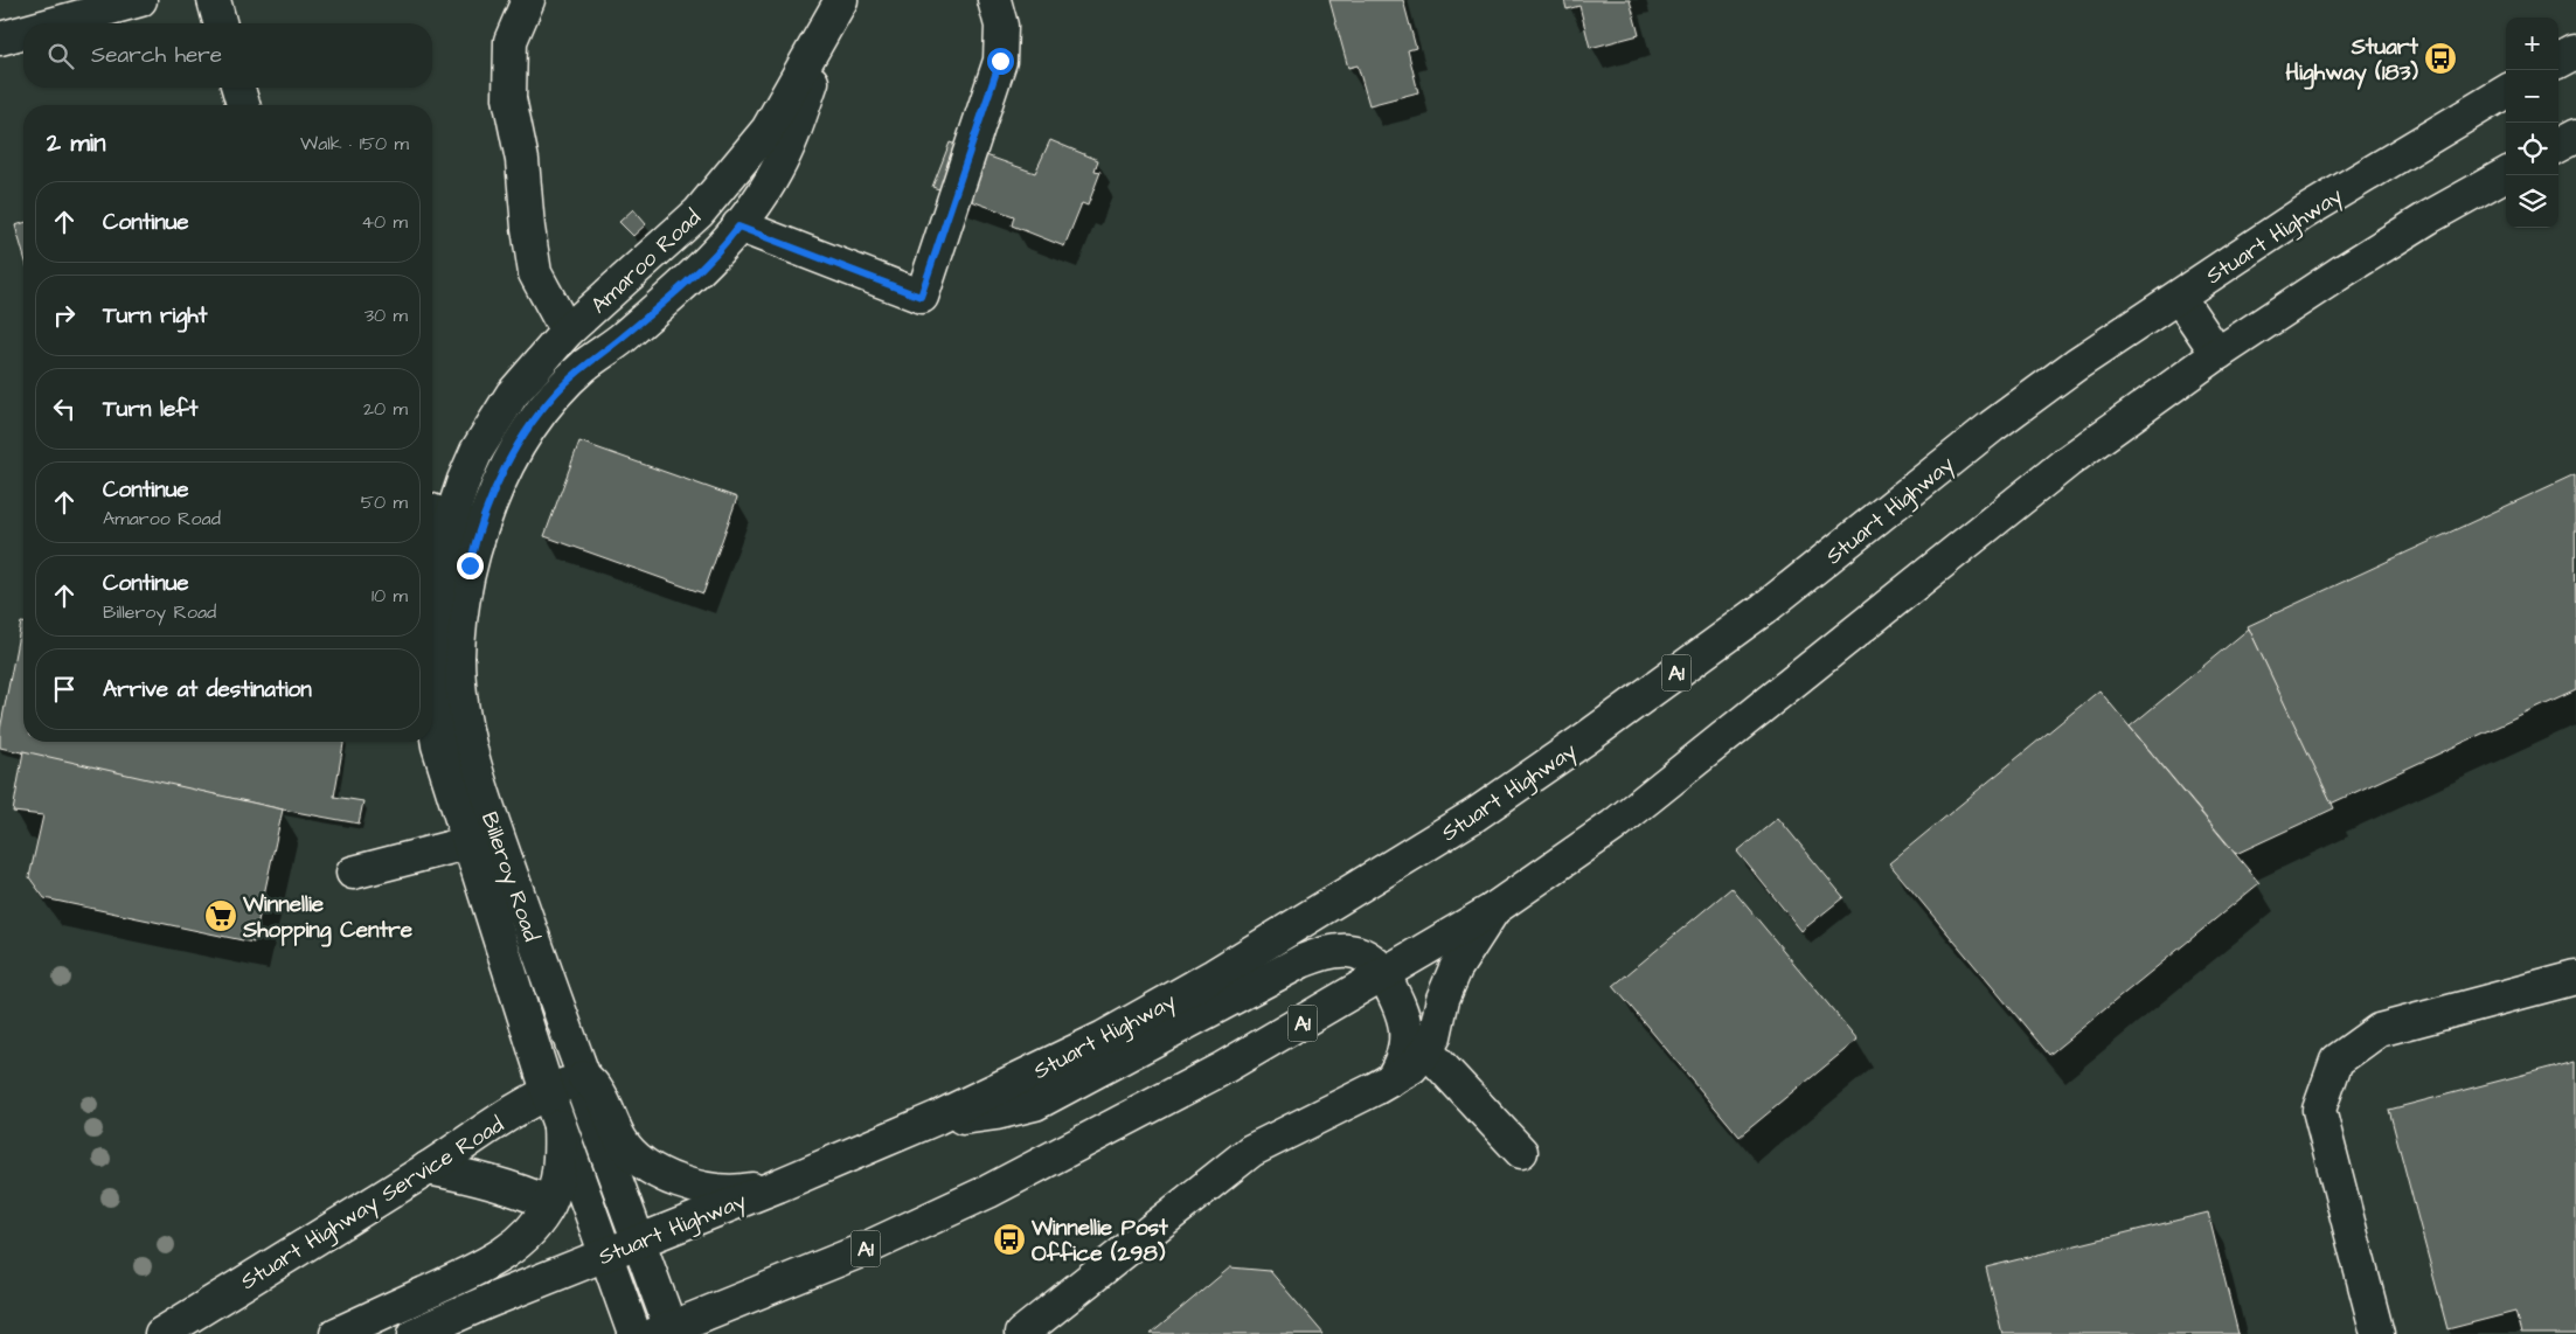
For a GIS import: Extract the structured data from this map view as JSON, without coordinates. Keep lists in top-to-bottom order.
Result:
{
  "streets": {
    "main road": [
      "Stuart Highway",
      "Amaroo Road",
      "A1",
      "Billeroy Road",
      "Stuart Highway Service Road"
    ]
  },
  "crossings": [
    ["Stuart Highway", "Billeroy Road"],
    ["Amaroo Road", "Billeroy Road"],
    ["A1", "Billeroy Road"],
    ["Billeroy Road", "Stuart Highway Service Road"]
  ],
  "places": {
    "bus stop": ["Stuart Highway (183)", "Winnellie Post Office (298)"],
    "supermarket": ["Winnellie Shopping Centre"]
  },
  "page": {
    "map_buttons": ["+", "−"],
    "search": "Search here",
    "heading": ["2 min", "Walk · 150 m"],
    "list": [
      ["Continue", "40 m"],
      ["Turn right", "30 m"],
      ["Turn left", "20 m"],
      ["Continue", "Amaroo Road", "50 m"],
      ["Continue", "Billeroy Road", "10 m"],
      "Arrive at destination"
    ]
  }
}
